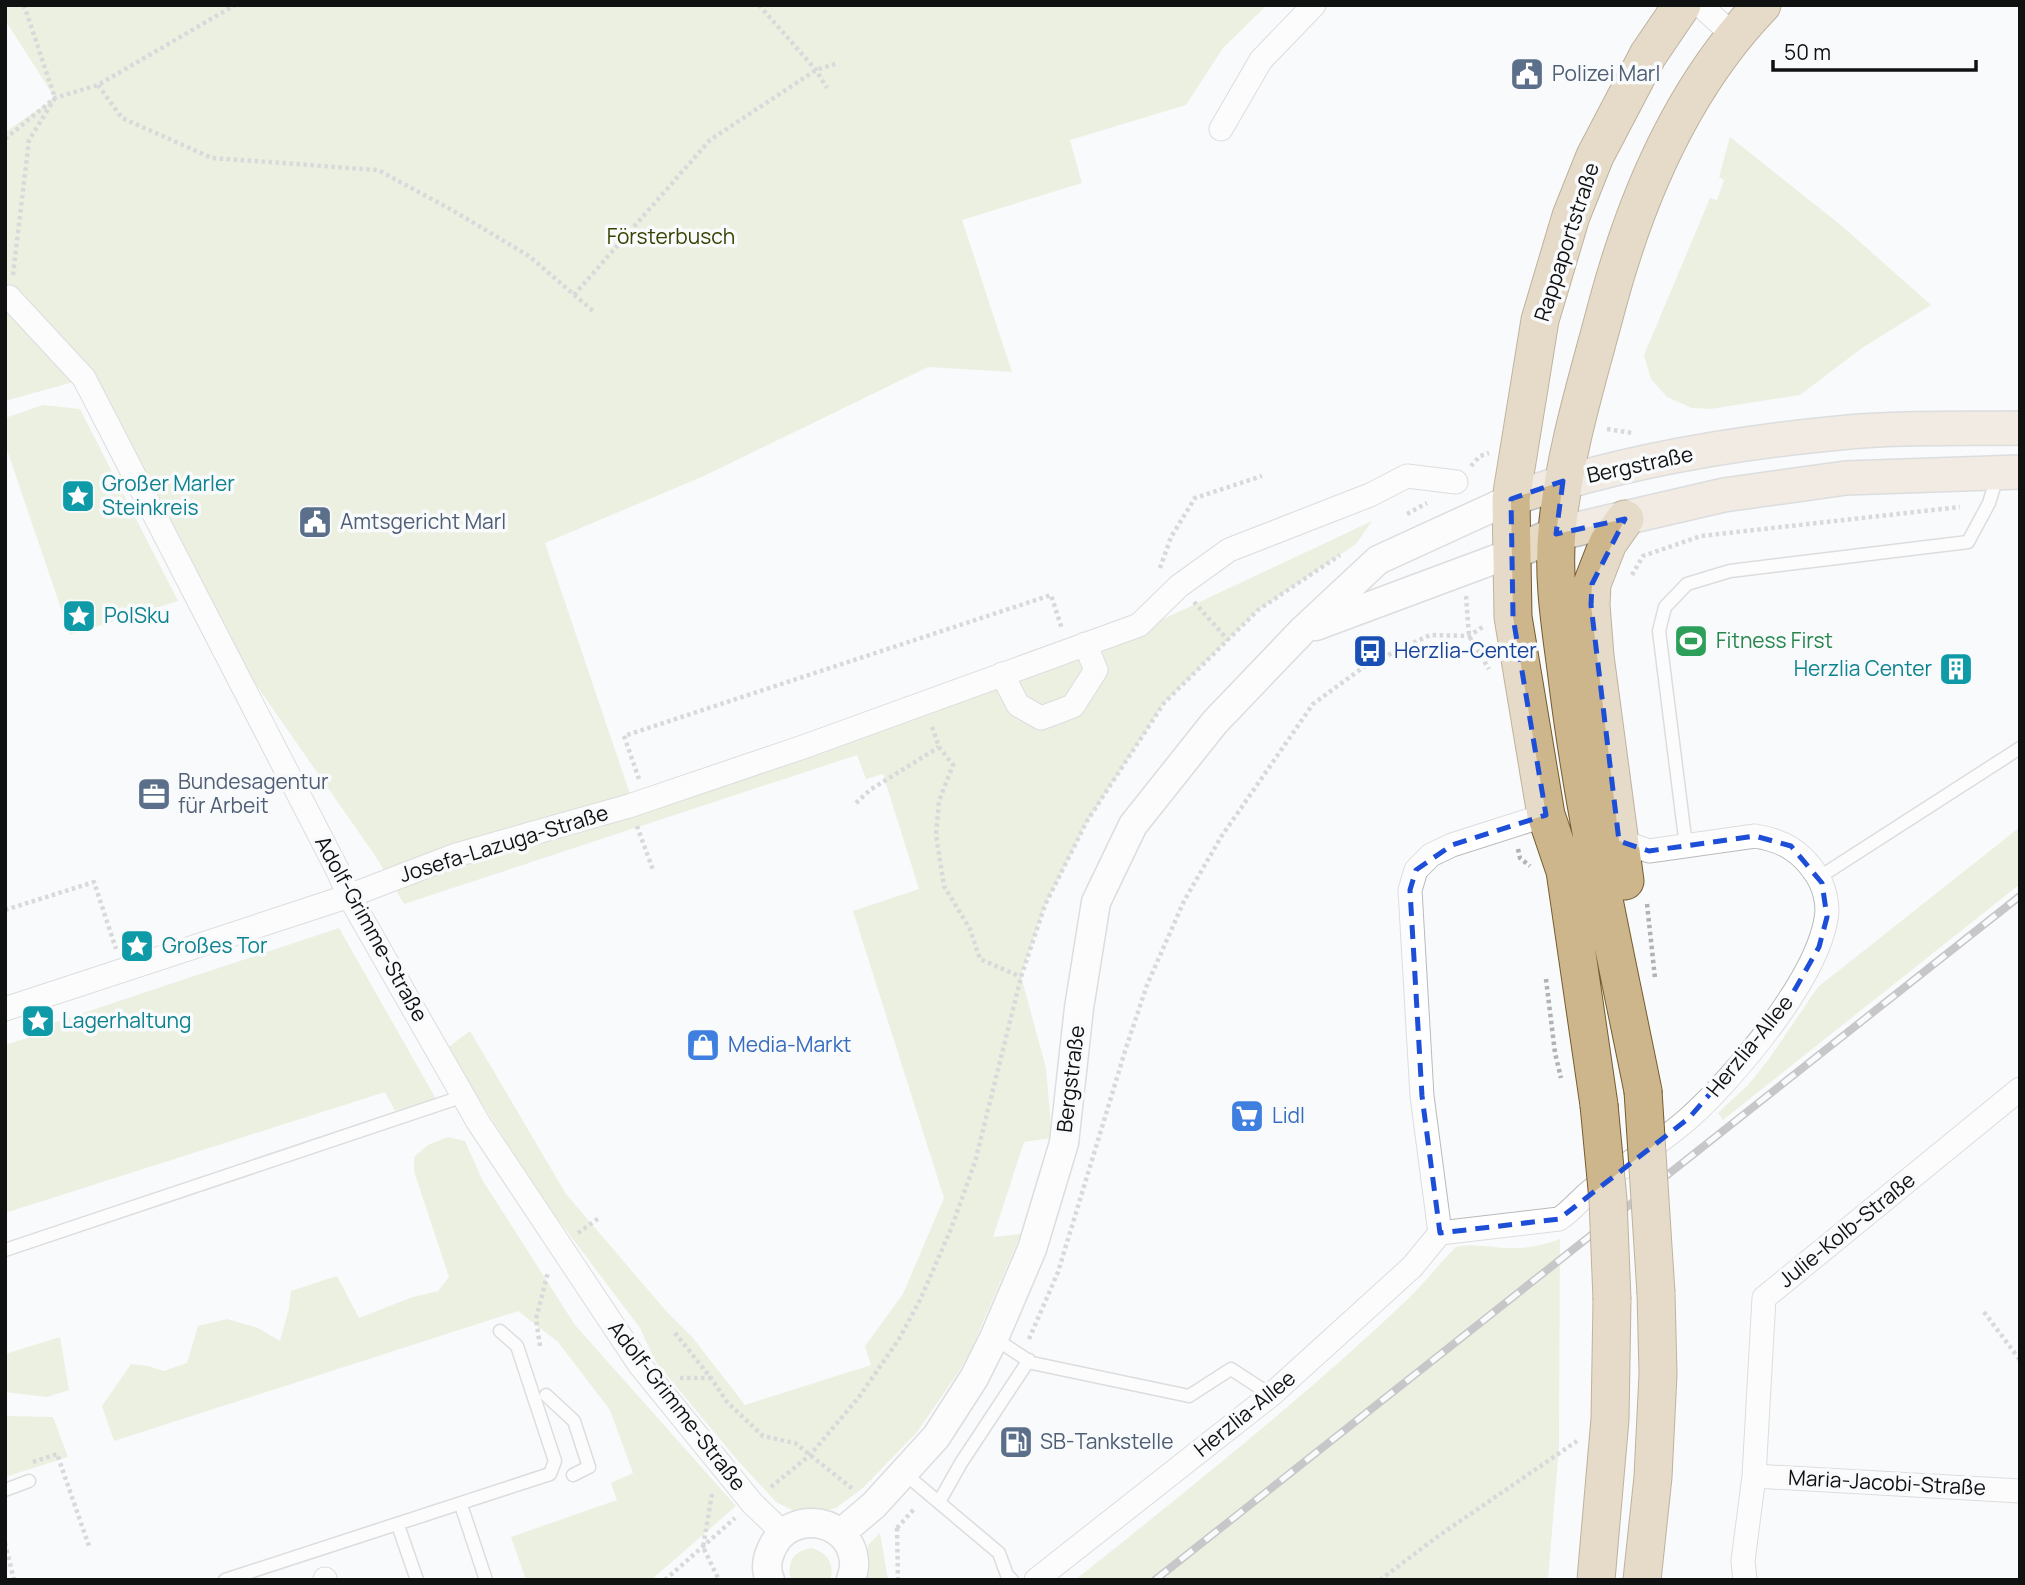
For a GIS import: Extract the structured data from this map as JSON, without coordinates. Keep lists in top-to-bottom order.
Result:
{
  "streets": {
    "main road": ["Rappaportstraße", "Bergstraße"],
    "street": [
      "Josefa-Lazuga-Straße",
      "Adolf-Grimme-Straße",
      "Herzlia-Allee",
      "Julie-Kolb-Straße",
      "Maria-Jacobi-Straße"
    ]
  },
  "crossings": [
    ["Rappaportstraße", "Bergstraße"],
    ["Josefa-Lazuga-Straße", "Adolf-Grimme-Straße"],
    ["Julie-Kolb-Straße", "Maria-Jacobi-Straße"]
  ],
  "parks": ["Försterbusch"],
  "places": {
    "public building": ["Polizei Marl", "Amtsgericht Marl"],
    "place": [
      "Großer Marler Steinkreis",
      "PolSku",
      "Großes Tor",
      "Lagerhaltung"
    ],
    "sports": ["Fitness First"],
    "bus stop": ["Herzlia-Center"],
    "building": ["Herzlia Center"],
    "office": ["Bundesagentur für Arbeit"],
    "shop": ["Media-Markt"],
    "supermarket": ["Lidl"],
    "fuel station": ["SB-Tankstelle"]
  },
  "scale_bar": "50 m"
}
